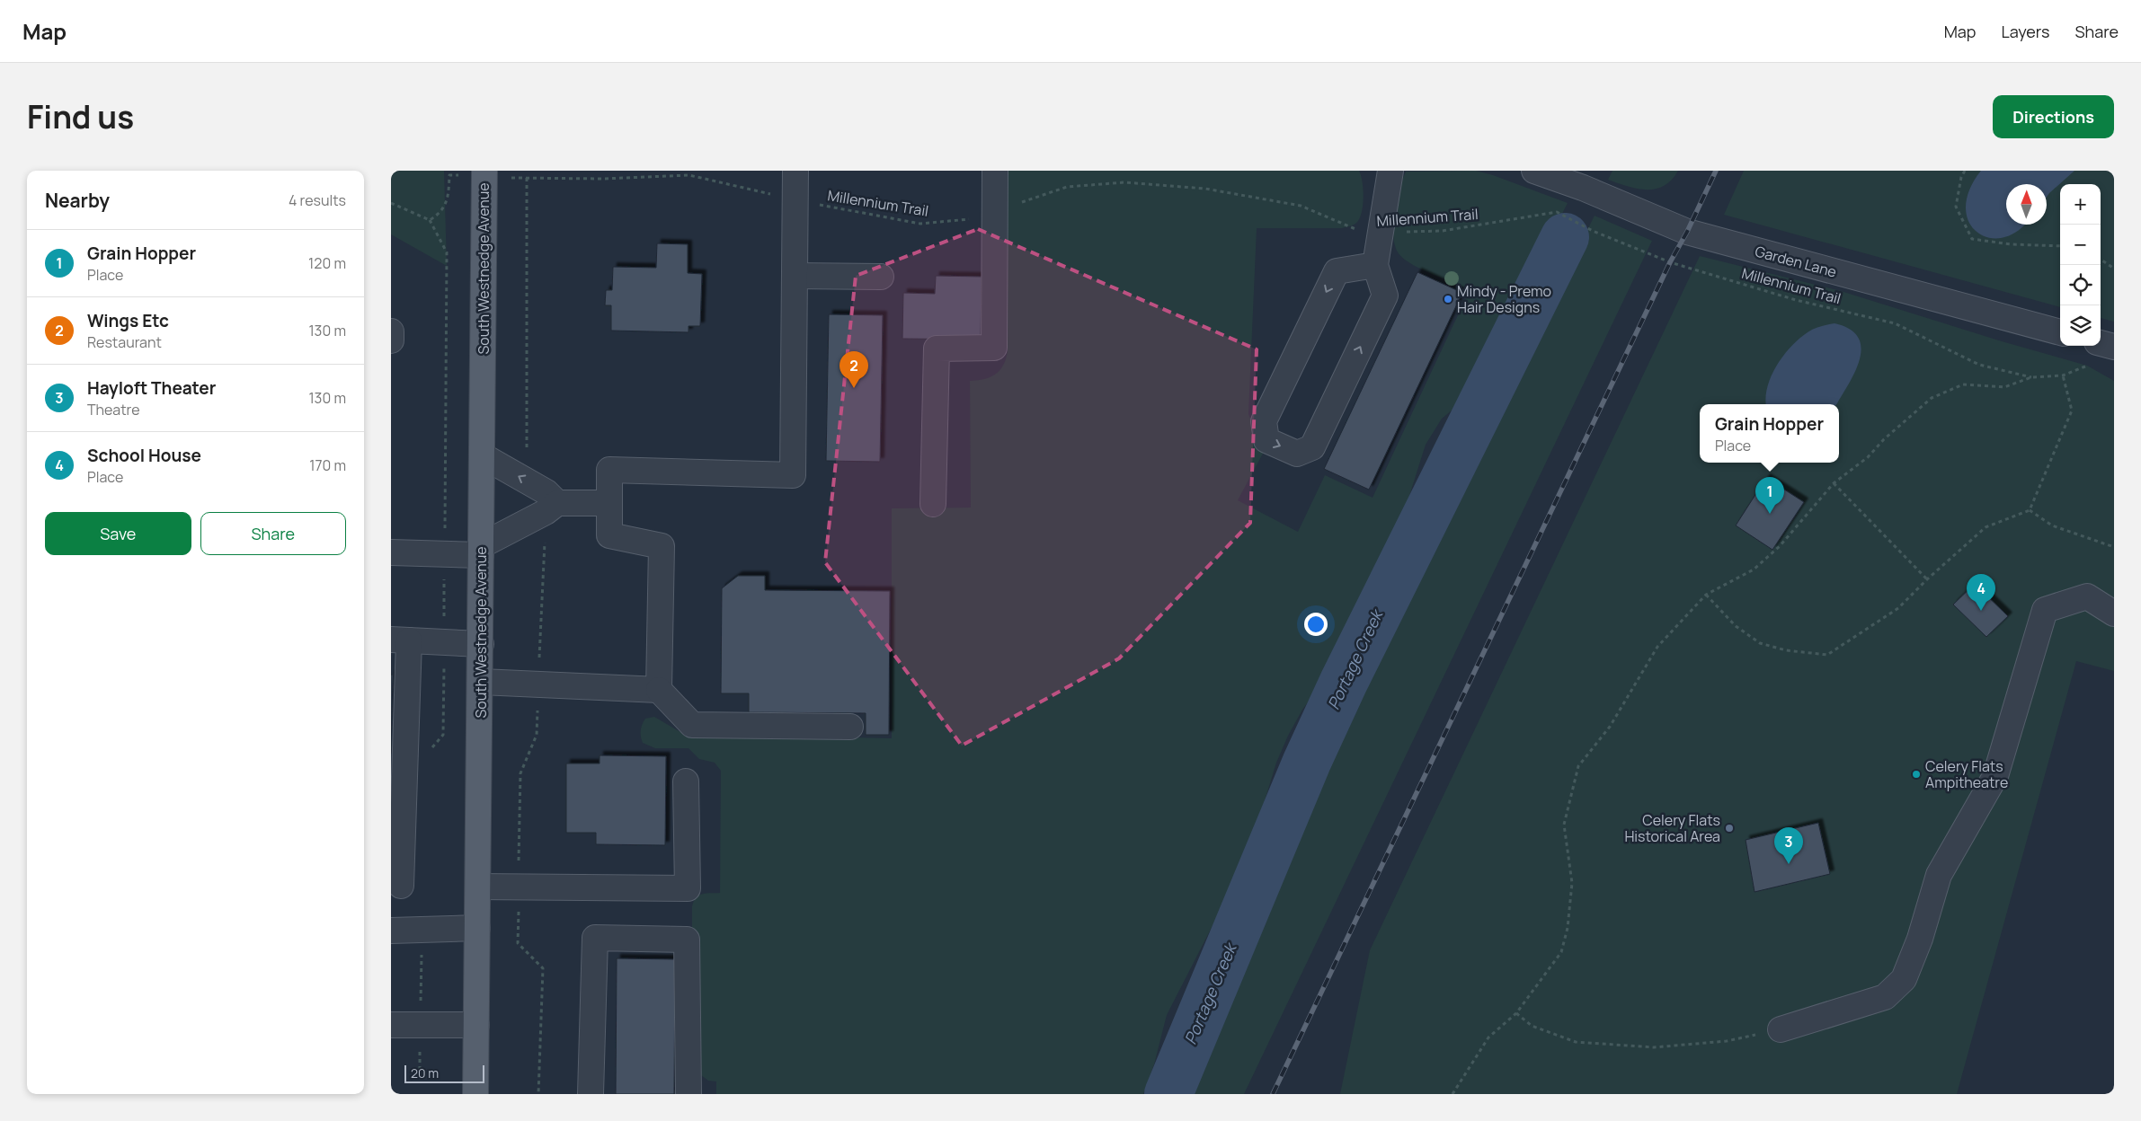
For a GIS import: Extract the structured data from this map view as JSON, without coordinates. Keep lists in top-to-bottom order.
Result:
{
  "streets": {
    "main road": ["South Westnedge Avenue"],
    "street": ["Garden Lane"],
    "path": ["Millennium Trail"]
  },
  "crossings": [
    ["Millennium Trail", "South Westnedge Avenue"]
  ],
  "water": ["Portage Creek"],
  "places": ["Mindy - Premo Hair Designs", "Celery Flats Ampitheatre", "Celery Flats Historical Area"],
  "scale_bar": "20 m",
  "north": "top",
  "page": {
    "header": "Map",
    "nav": ["Map", "Layers", "Share"],
    "title": "Find us",
    "buttons": [
      "Directions",
      ["Save", "Share"]
    ],
    "heading": ["Nearby", "4 results"],
    "map_buttons": ["+", "−"],
    "list": [
      {
        "mark": "1",
        "name": "Grain Hopper",
        "note": "Place",
        "value": "120 m"
      },
      {
        "mark": "2",
        "name": "Wings Etc",
        "note": "Restaurant",
        "value": "130 m"
      },
      {
        "mark": "3",
        "name": "Hayloft Theater",
        "note": "Theatre",
        "value": "130 m"
      },
      {
        "mark": "4",
        "name": "School House",
        "note": "Place",
        "value": "170 m"
      }
    ],
    "pins": [
      "2",
      "1",
      "4",
      "3"
    ],
    "popup": ["Grain Hopper", "Place"],
    "scale": "20 m"
  }
}
